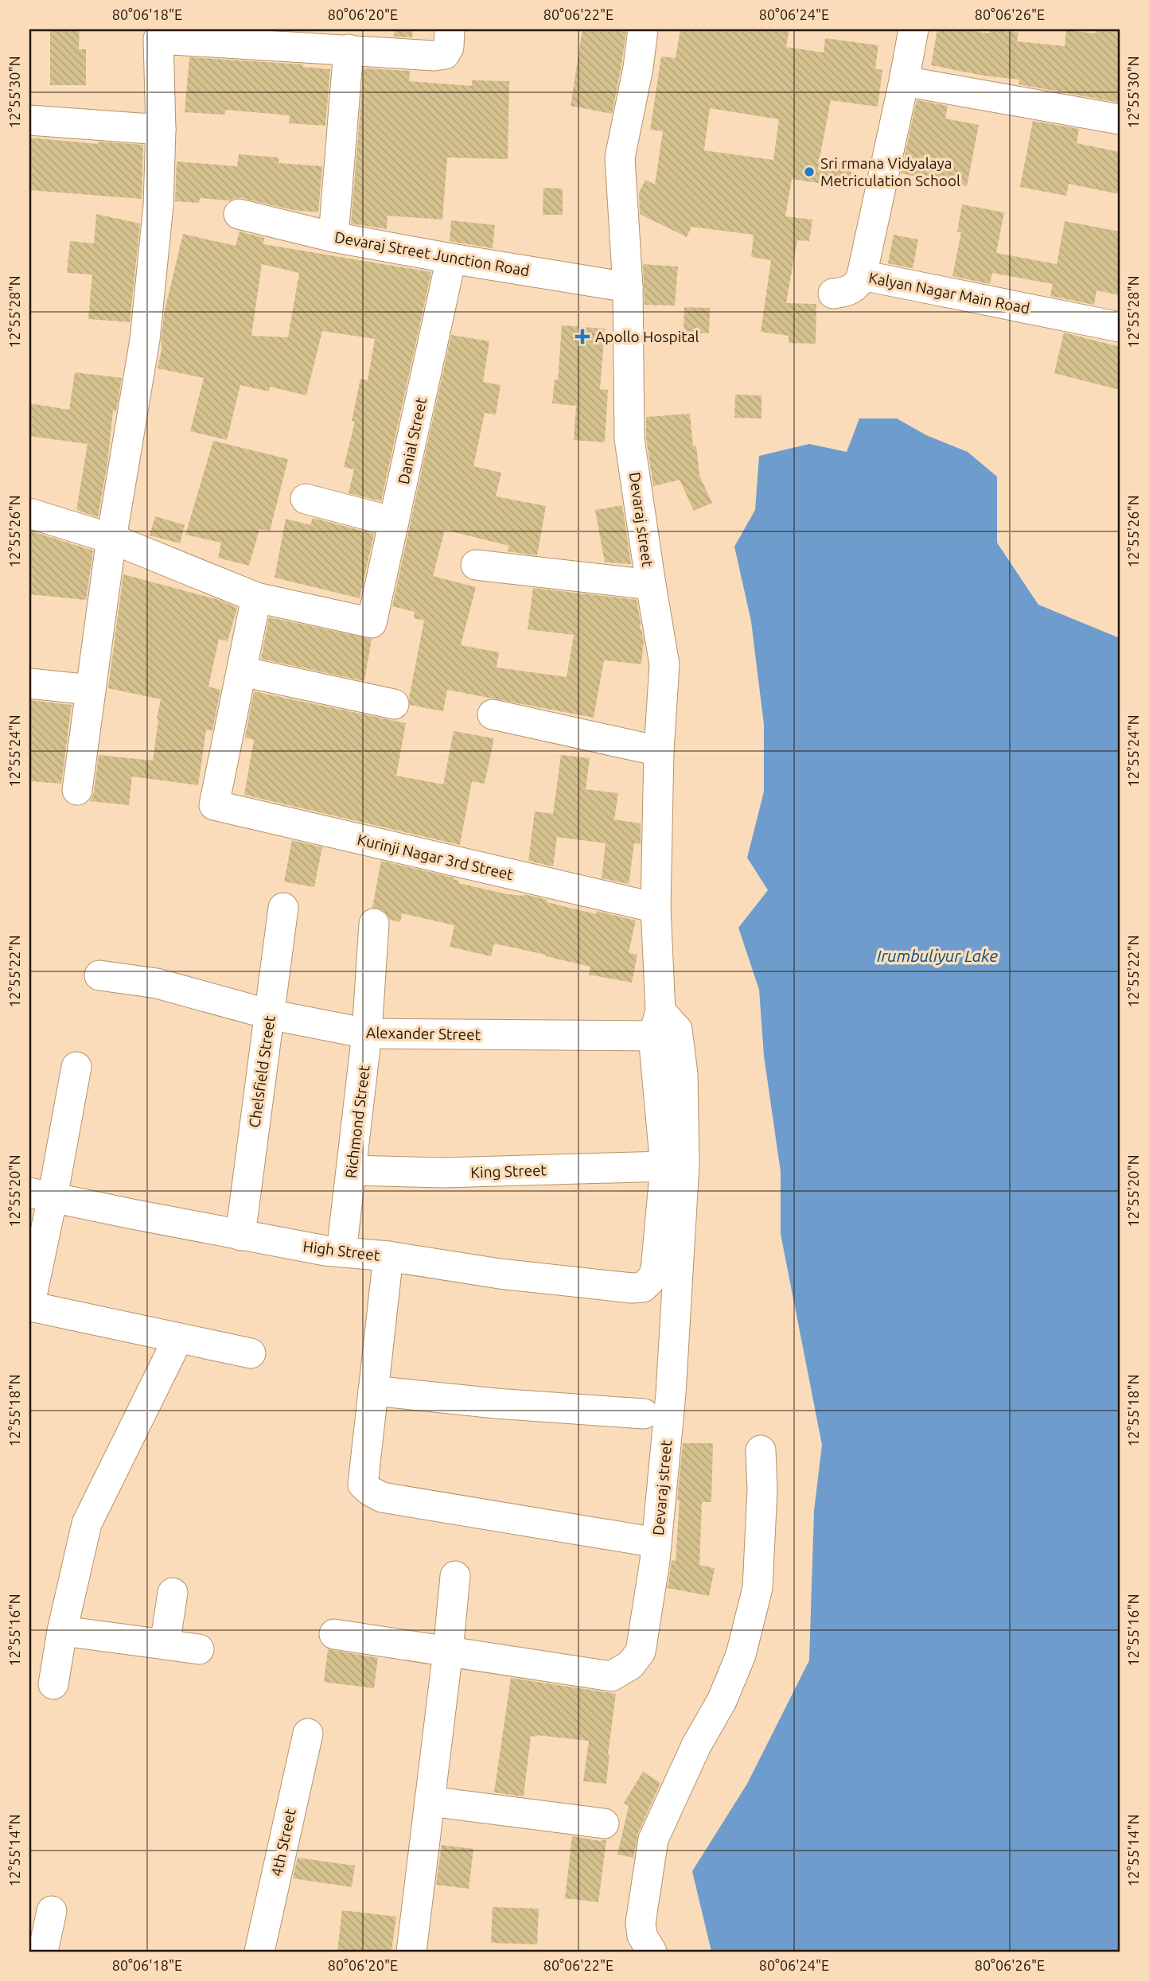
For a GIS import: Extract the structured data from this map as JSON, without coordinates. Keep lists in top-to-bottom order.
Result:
{
  "streets": {
    "street": [
      "Devaraj Street Junction Road",
      "Kalyan Nagar Main Road",
      "Danial Street",
      "Devaraj street",
      "Kurinji Nagar 3rd Street",
      "Alexander Street",
      "Chelsfield Street",
      "Richmond Street",
      "King Street",
      "High Street",
      "4th Street"
    ]
  },
  "crossings": [
    ["Devaraj Street Junction Road", "Danial Street"],
    ["Devaraj Street Junction Road", "Devaraj street"],
    ["Devaraj street", "Kurinji Nagar 3rd Street"],
    ["Devaraj street", "Alexander Street"],
    ["Devaraj street", "King Street"],
    ["Devaraj street", "High Street"],
    ["Alexander Street", "Chelsfield Street"],
    ["Alexander Street", "Richmond Street"],
    ["Chelsfield Street", "High Street"],
    ["Richmond Street", "King Street"],
    ["Richmond Street", "High Street"]
  ],
  "water": ["Irumbuliyur Lake"],
  "places": {
    "other": ["Sri rmana Vidyalaya Metriculation School"],
    "health": ["Apollo Hospital"]
  },
  "coordinates": [
    "80°06'18\"E",
    "80°06'20\"E",
    "80°06'22\"E",
    "80°06'24\"E",
    "80°06'26\"E",
    "12°55'30\"N",
    "12°55'28\"N",
    "12°55'26\"N",
    "12°55'24\"N",
    "12°55'22\"N",
    "12°55'20\"N",
    "12°55'18\"N",
    "12°55'16\"N",
    "12°55'14\"N"
  ]
}
